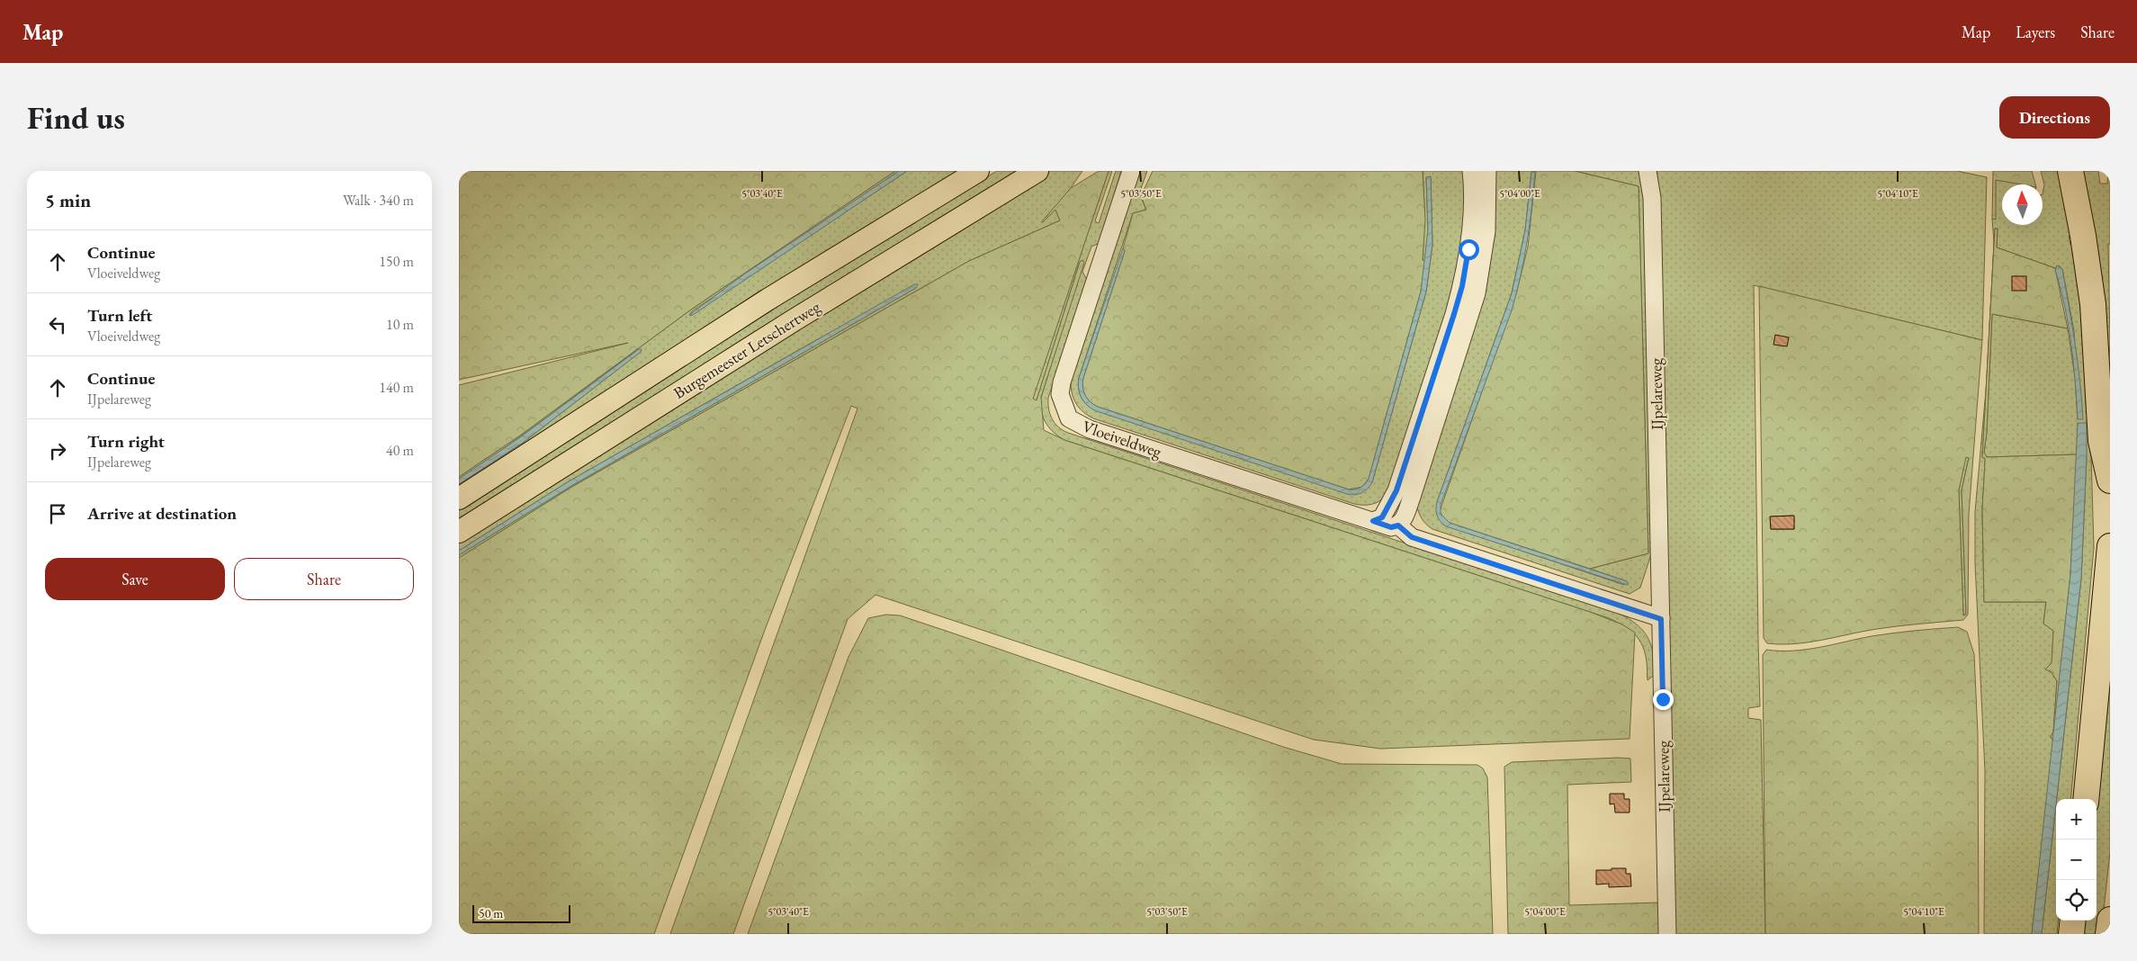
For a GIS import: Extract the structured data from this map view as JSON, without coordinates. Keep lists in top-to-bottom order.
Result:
{
  "streets": {
    "main road": ["Burgemeester Letschertweg"],
    "street": ["IJpelareweg", "Vloeiveldweg"]
  },
  "scale_bar": "50 m",
  "north": "top",
  "page": {
    "header": "Map",
    "nav": ["Map", "Layers", "Share"],
    "buttons": [
      "Directions",
      ["Save", "Share"]
    ],
    "title": "Find us",
    "heading": ["5 min", "Walk · 340 m"],
    "list": [
      ["Continue", "Vloeiveldweg", "150 m"],
      ["Turn left", "Vloeiveldweg", "10 m"],
      ["Continue", "IJpelareweg", "140 m"],
      ["Turn right", "IJpelareweg", "40 m"],
      "Arrive at destination"
    ],
    "map_buttons": ["+", "−"],
    "scale": "50 m"
  },
  "coordinates": [
    "5°03'40\"E",
    "5°03'50\"E",
    "5°04'00\"E",
    "5°04'10\"E"
  ]
}
